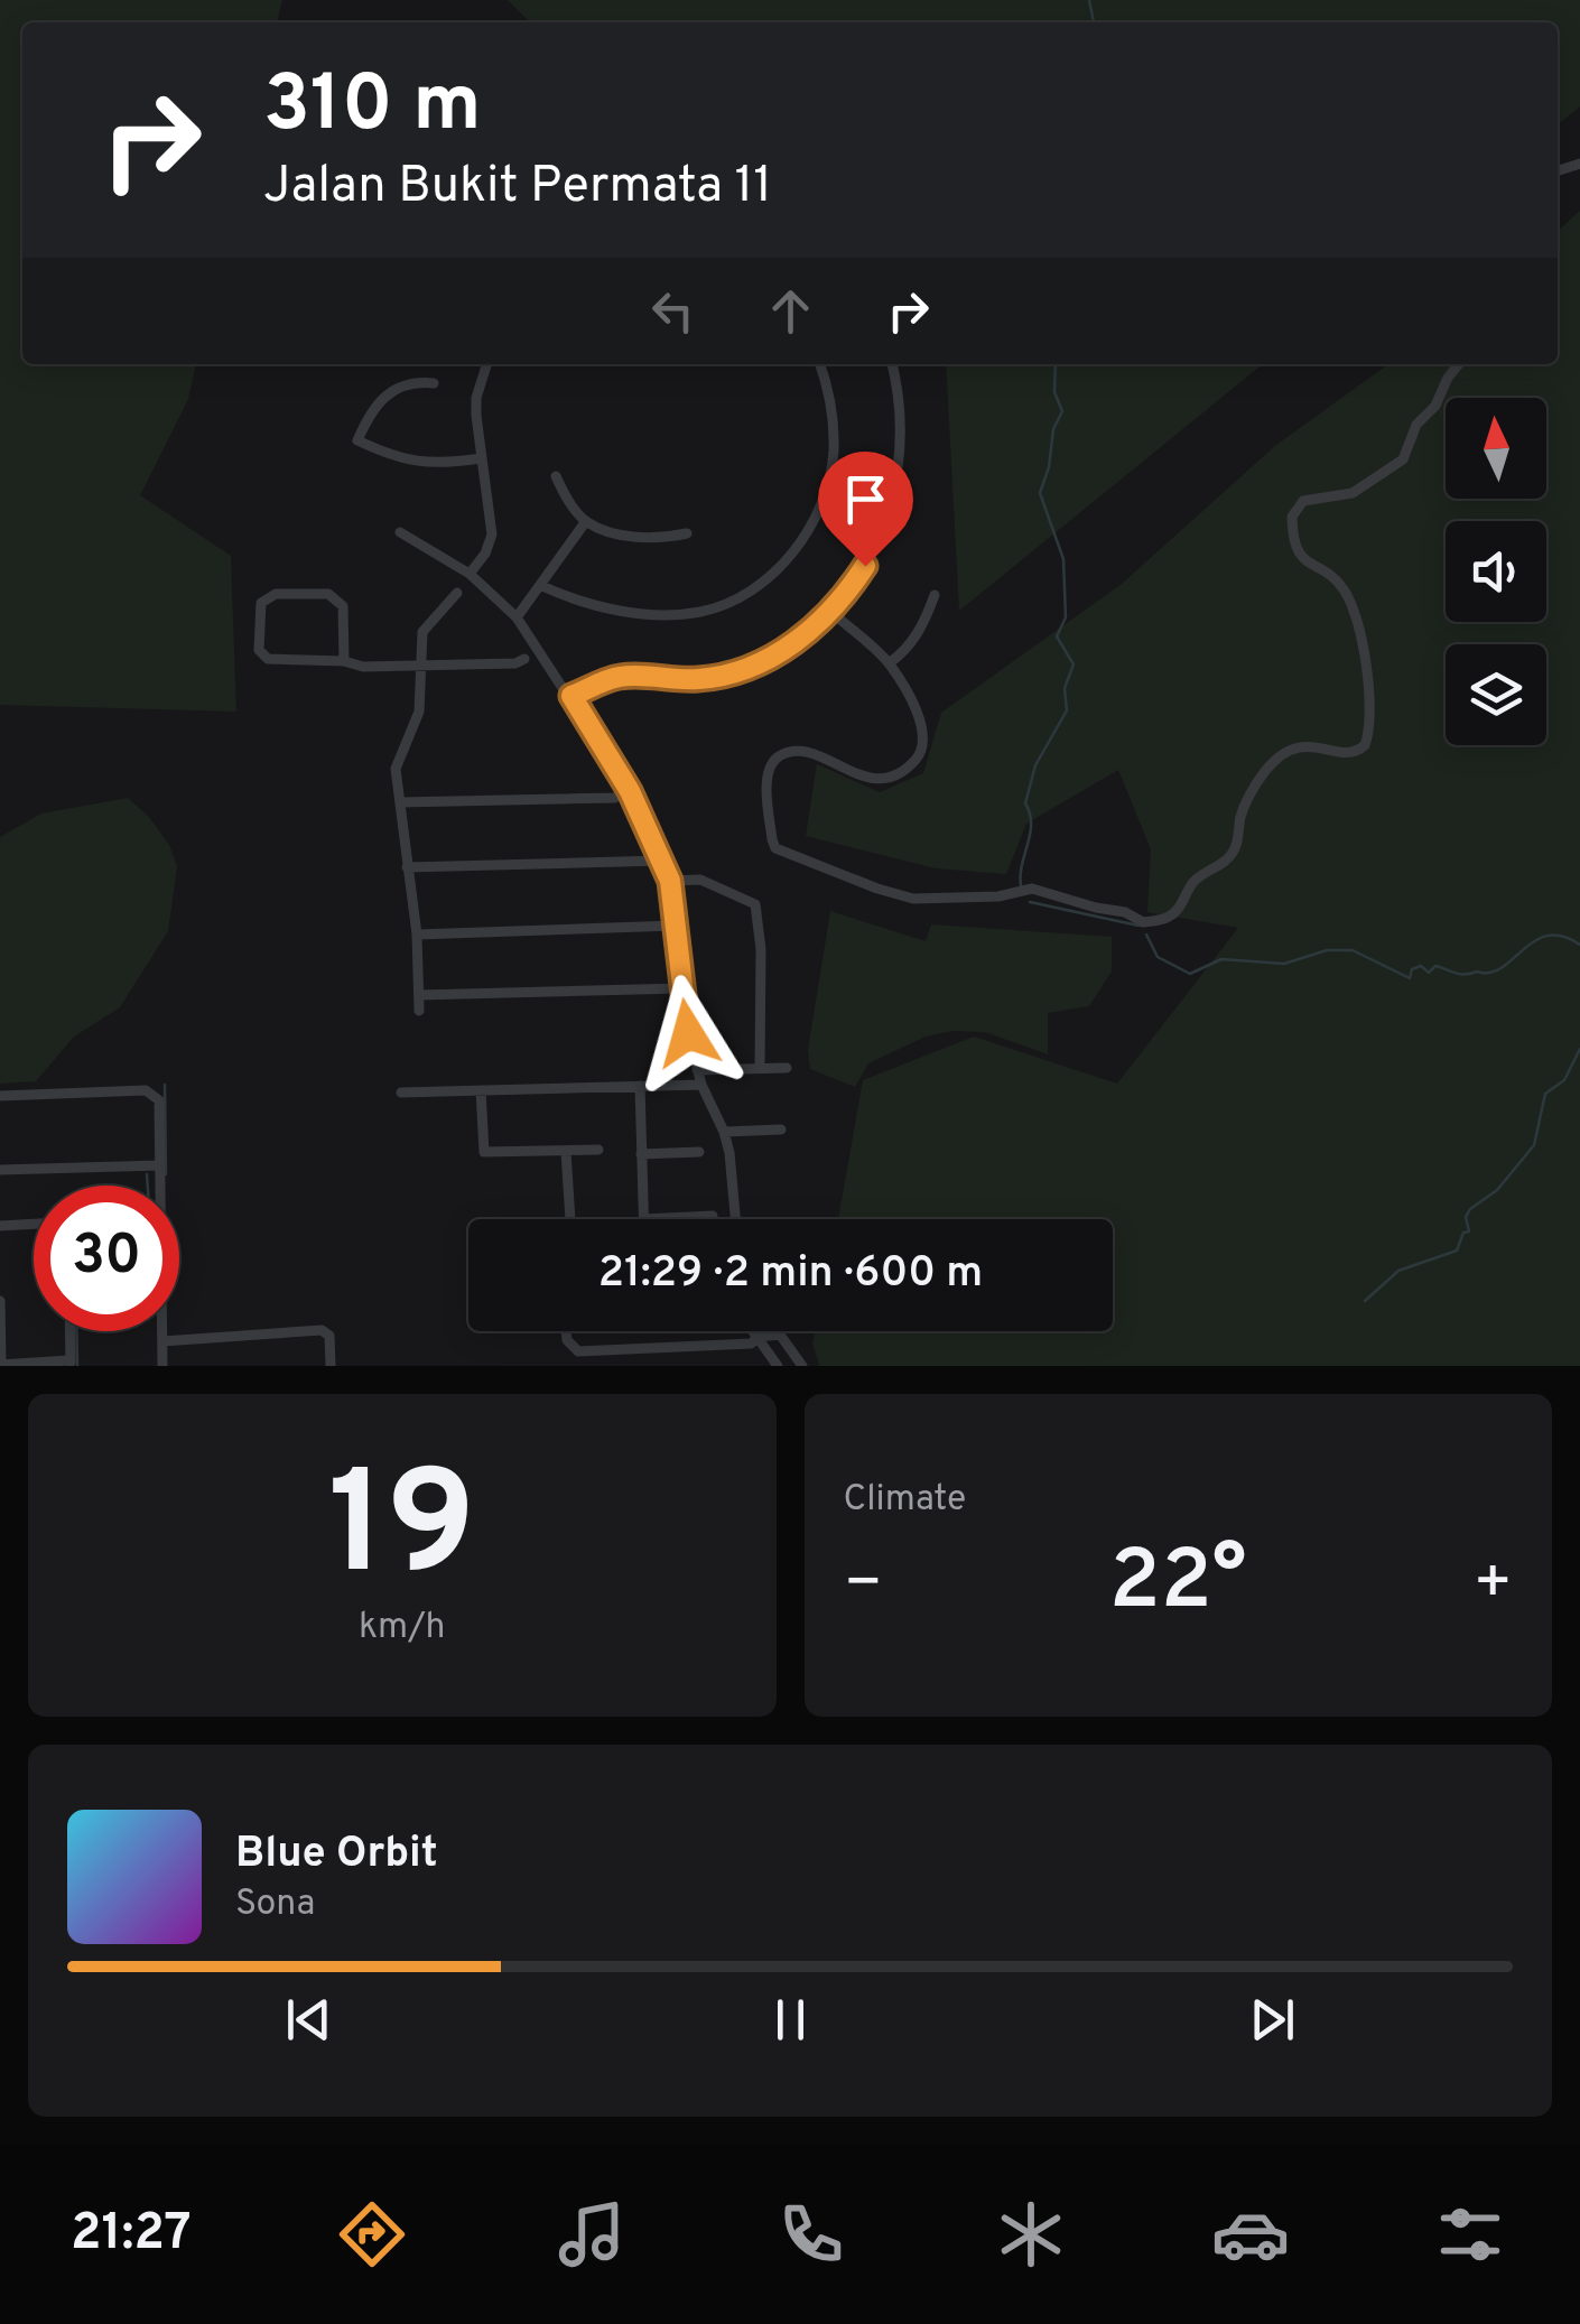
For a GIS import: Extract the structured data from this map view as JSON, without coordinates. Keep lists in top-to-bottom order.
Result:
{
  "north": "top",
  "page": {
    "turn": ["310 m", "Jalan Bukit Permata 11"],
    "limit": "30",
    "trip": "21:29 · 2 min · 600 m",
    "tile": [
      ["19", "km/h"],
      "Climate"
    ],
    "heat": ["−", "22°", "+"],
    "song": ["Blue Orbit", "Sona"],
    "tabs": "21:27"
  }
}
